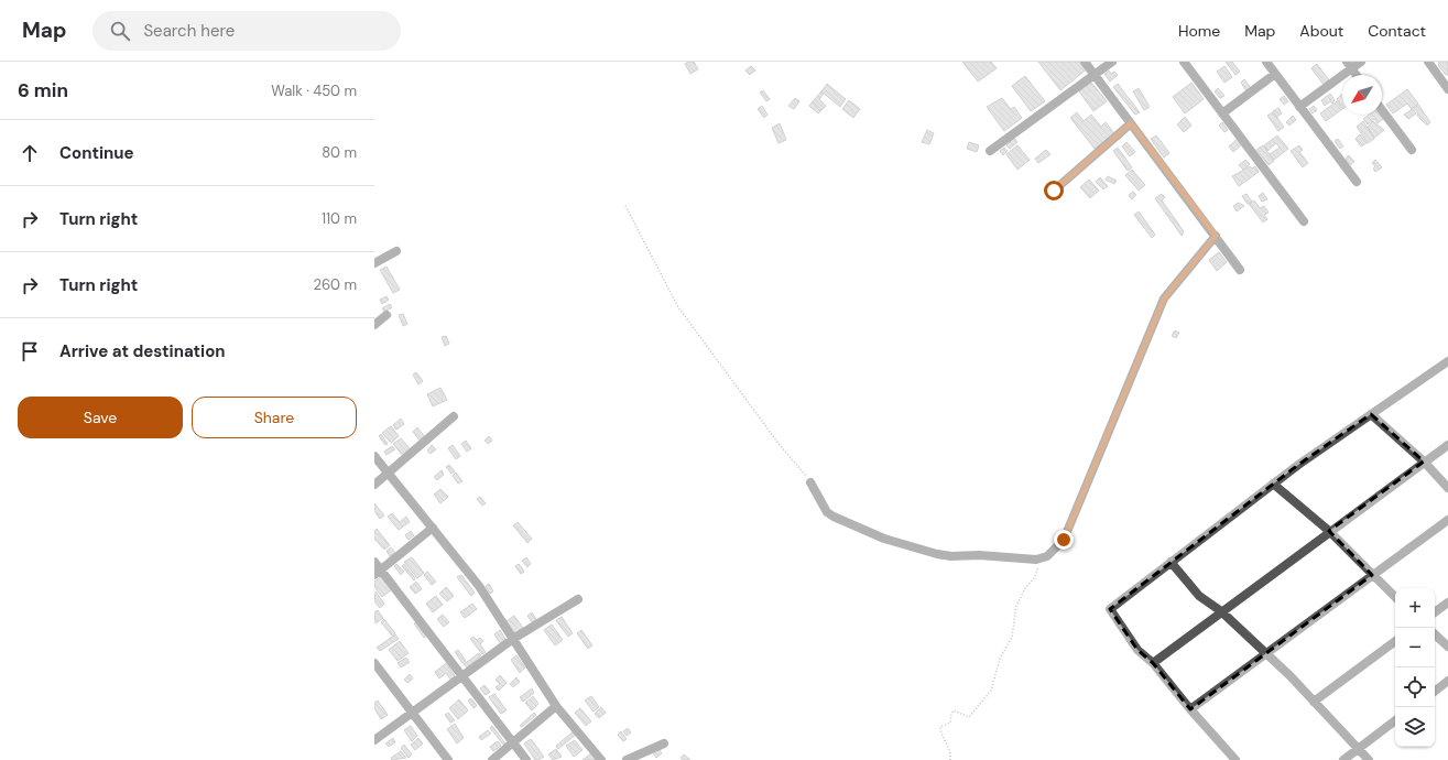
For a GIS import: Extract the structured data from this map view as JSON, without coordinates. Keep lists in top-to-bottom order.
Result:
{
  "north": "bottom left",
  "page": {
    "header": "Map",
    "search": "Search here",
    "nav": [
      "Home",
      "Map",
      "About",
      "Contact"
    ],
    "heading": ["6 min", "Walk · 450 m"],
    "list": [
      ["Continue", "80 m"],
      ["Turn right", "110 m"],
      ["Turn right", "260 m"],
      "Arrive at destination"
    ],
    "buttons": ["Save", "Share"],
    "map_buttons": ["+", "−"]
  }
}
